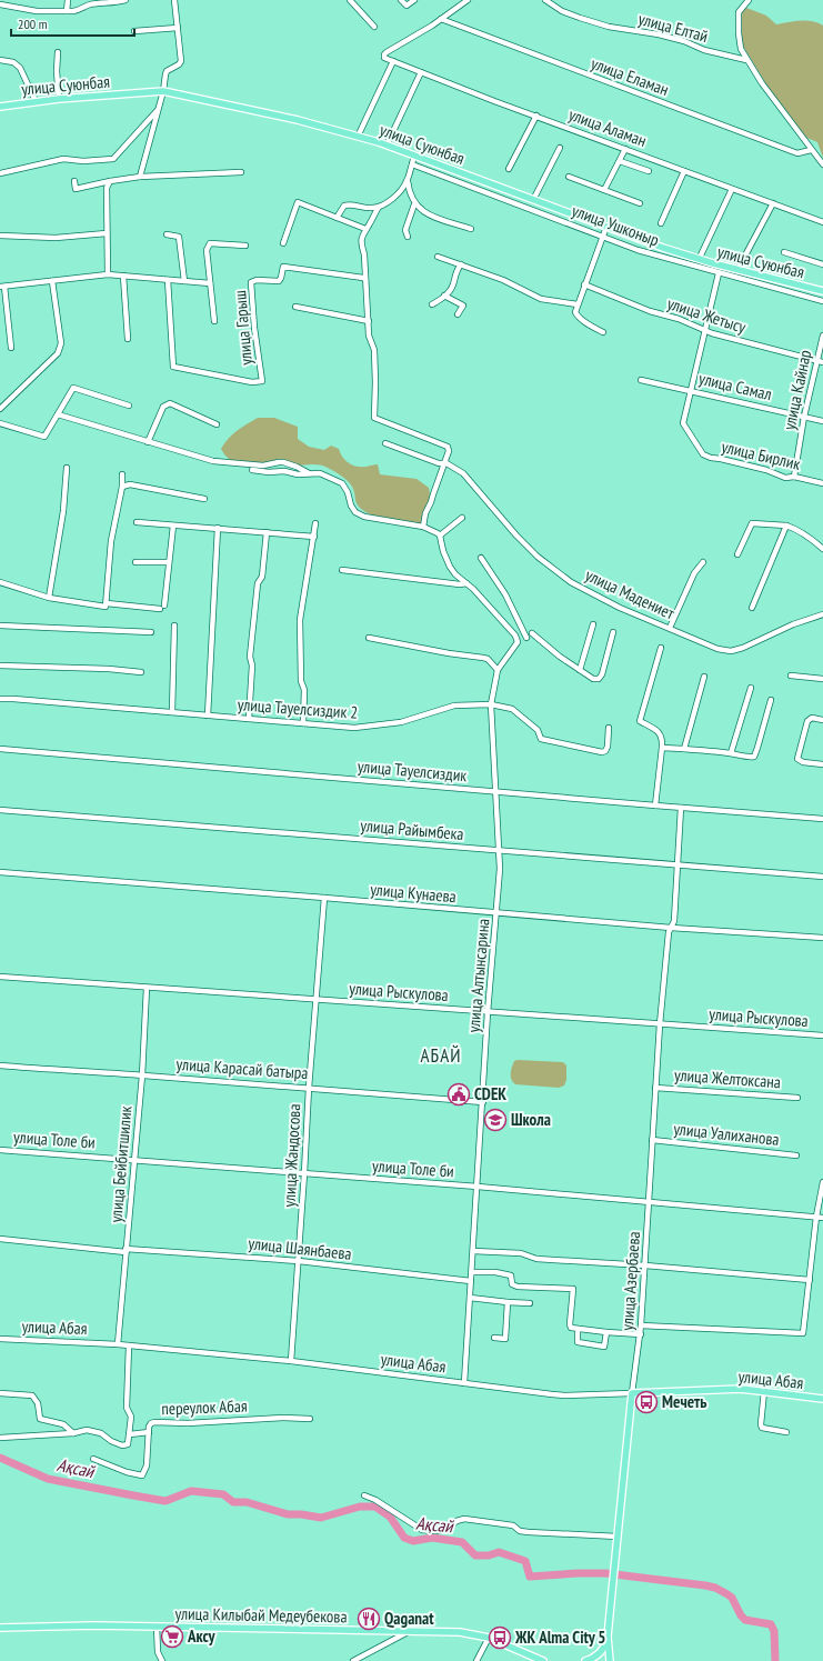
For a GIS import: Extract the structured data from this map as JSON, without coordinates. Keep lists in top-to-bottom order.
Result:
{
  "streets": {
    "main road": [
      "улица Суюнбая",
      "улица Азербаева",
      "улица Абая",
      "улица Килыбай Медеубекова"
    ],
    "street": [
      "улица Елтай",
      "улица Еламан",
      "улица Аламан",
      "улица Ушконыр",
      "улица Жетысу",
      "улица Гарыш",
      "улица Самал",
      "улица Кайнар",
      "улица Бирлик",
      "улица Мадениет",
      "улица Тауелсиздик 2",
      "улица Тауелсиздик",
      "улица Райымбека",
      "улица Кунаева",
      "улица Алтынсарина",
      "улица Рыскулова",
      "улица Карасай батыра",
      "улица Желтоксана",
      "улица Уалиханова",
      "улица Толе би",
      "улица Жандосова",
      "улица Бейбитшилик",
      "улица Шаянбаева",
      "переулок Абая"
    ]
  },
  "crossings": [
    ["улица Еламан", "улица Аламан"],
    ["улица Жетысу", "улица Кайнар"],
    ["улица Самал", "улица Кайнар"],
    ["улица Самал", "улица Бирлик"],
    ["улица Кайнар", "улица Бирлик"],
    ["улица Тауелсиздик 2", "улица Алтынсарина"],
    ["улица Тауелсиздик", "улица Алтынсарина"],
    ["улица Тауелсиздик", "улица Азербаева"],
    ["улица Райымбека", "улица Алтынсарина"],
    ["улица Райымбека", "улица Азербаева"],
    ["улица Кунаева", "улица Алтынсарина"],
    ["улица Кунаева", "улица Жандосова"],
    ["улица Кунаева", "улица Азербаева"],
    ["улица Алтынсарина", "улица Рыскулова"],
    ["улица Алтынсарина", "улица Карасай батыра"],
    ["улица Алтынсарина", "улица Толе би"],
    ["улица Алтынсарина", "улица Шаянбаева"],
    ["улица Алтынсарина", "улица Абая"],
    ["улица Рыскулова", "улица Жандосова"],
    ["улица Рыскулова", "улица Бейбитшилик"],
    ["улица Рыскулова", "улица Азербаева"],
    ["улица Карасай батыра", "улица Жандосова"],
    ["улица Карасай батыра", "улица Бейбитшилик"],
    ["улица Желтоксана", "улица Азербаева"],
    ["улица Уалиханова", "улица Азербаева"],
    ["улица Толе би", "улица Жандосова"],
    ["улица Толе би", "улица Бейбитшилик"],
    ["улица Толе би", "улица Азербаева"],
    ["улица Жандосова", "улица Шаянбаева"],
    ["улица Жандосова", "улица Абая"],
    ["улица Бейбитшилик", "улица Шаянбаева"],
    ["улица Бейбитшилик", "улица Абая"],
    ["улица Азербаева", "улица Абая"]
  ],
  "districts": ["АБАЙ"],
  "water": ["Ақсай"],
  "places": {
    "public building": ["CDEK"],
    "school or university": ["Школа"],
    "bus stop": ["Мечеть", "ЖК Alma City 5"],
    "restaurant": ["Qaganat"],
    "supermarket": ["Аксу"]
  },
  "scale_bar": "200 m"
}
